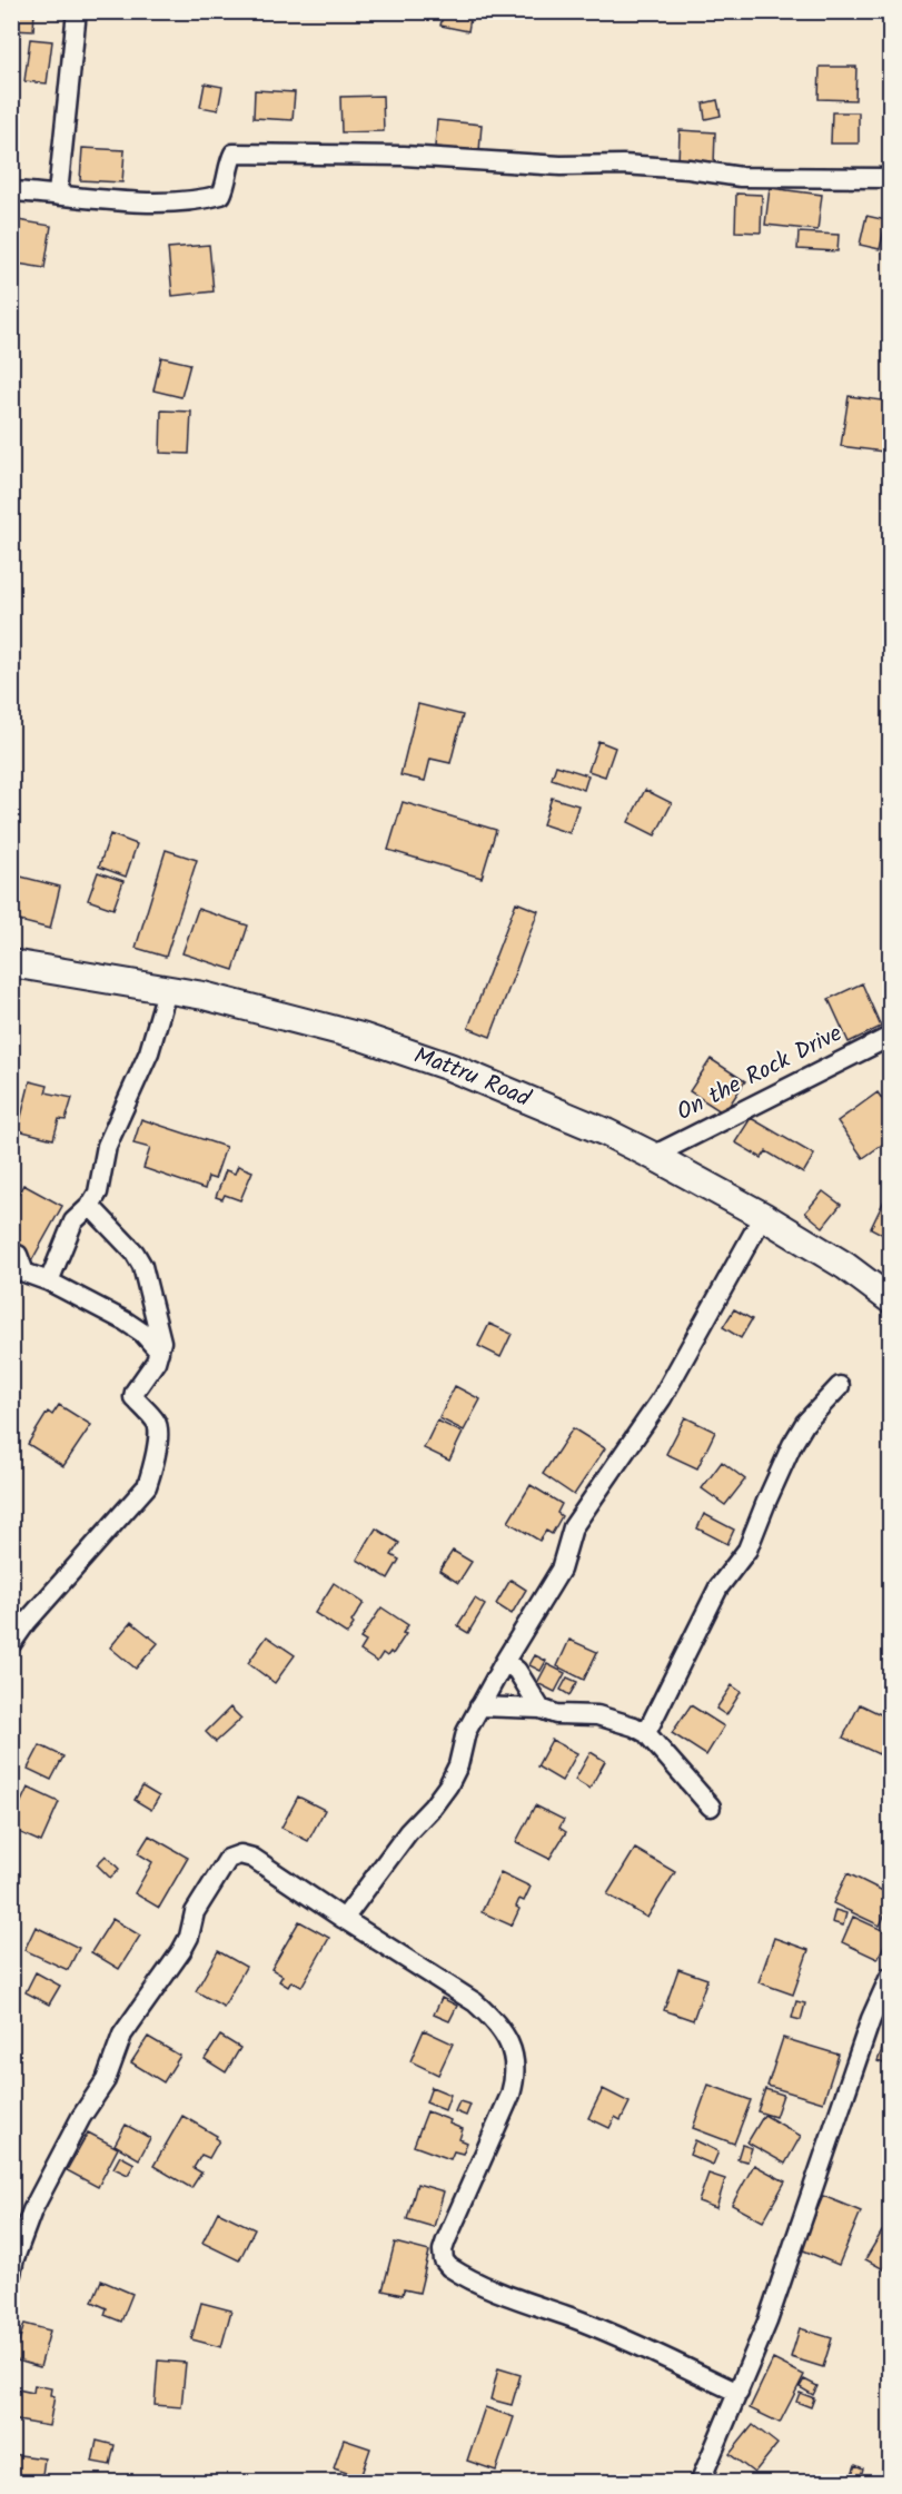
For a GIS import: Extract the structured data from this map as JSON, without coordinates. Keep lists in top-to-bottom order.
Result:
{
  "streets": {
    "main road": ["Mattru Road"],
    "street": ["On the Rock Drive"]
  },
  "crossings": [
    ["On the Rock Drive", "Mattru Road"]
  ]
}
